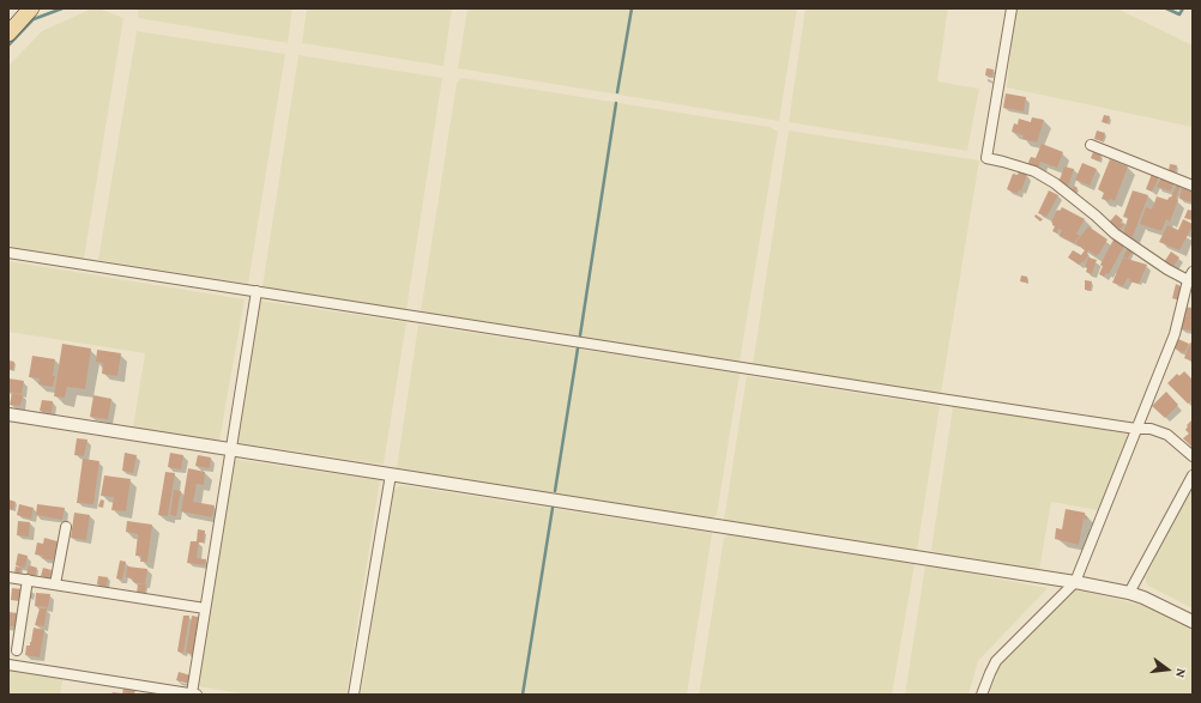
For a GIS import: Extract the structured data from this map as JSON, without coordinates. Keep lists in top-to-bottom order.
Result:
{
  "north": "right"
}
